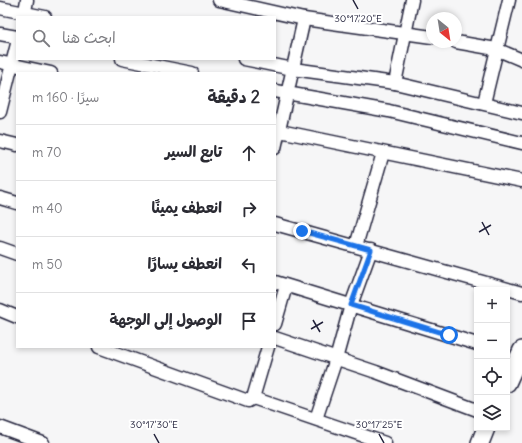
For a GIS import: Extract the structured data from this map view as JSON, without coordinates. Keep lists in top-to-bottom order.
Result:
{
  "north": "bottom right",
  "page": {
    "search": "ابحث هنا",
    "heading": ["2 دقيقة", "سيرًا · 160 m"],
    "list": [
      ["تابع السير", "70 m"],
      ["انعطف يمينًا", "40 m"],
      ["انعطف يسارًا", "50 m"],
      "الوصول إلى الوجهة"
    ],
    "map_buttons": ["+", "−"]
  },
  "coordinates": ["30°17'20\"E", "30°17'30\"E", "30°17'25\"E"]
}
